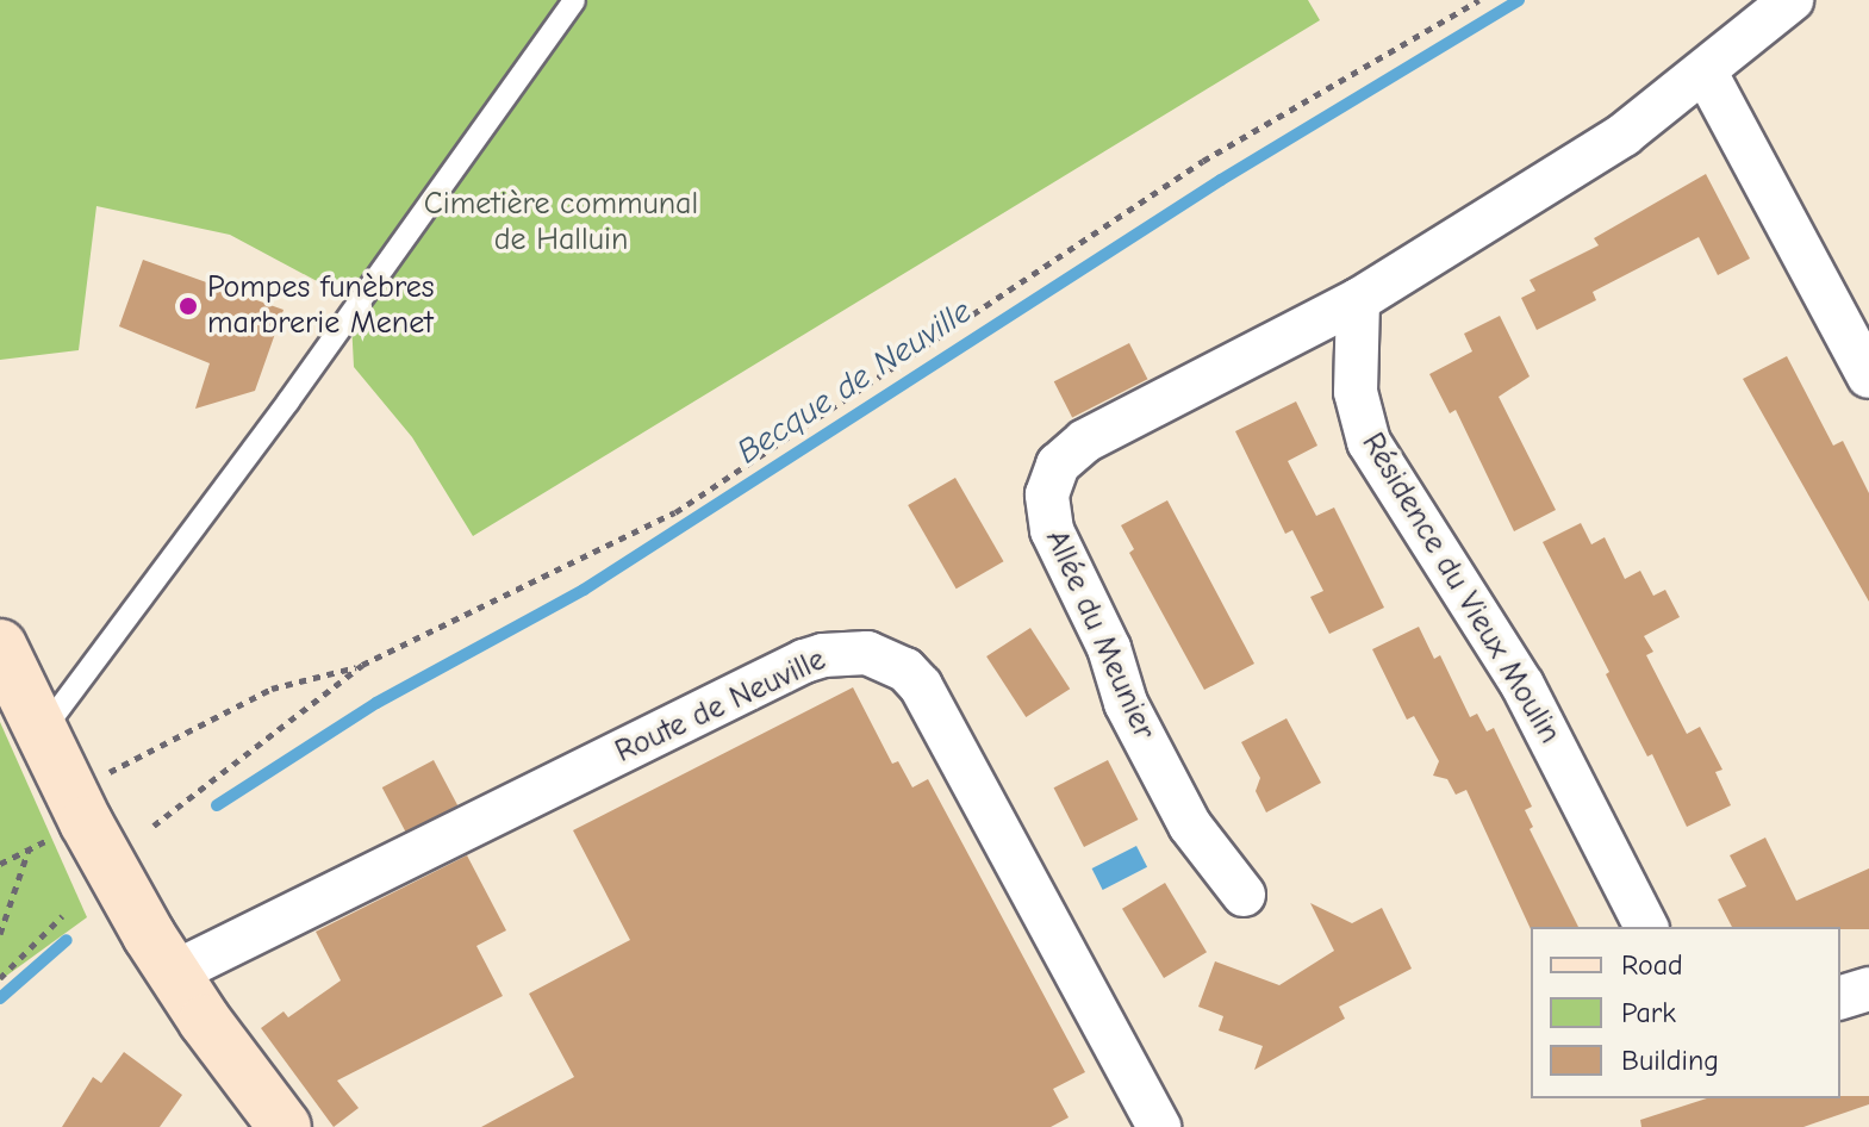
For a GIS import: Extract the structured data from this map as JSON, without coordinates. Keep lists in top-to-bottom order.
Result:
{
  "streets": {
    "street": ["Résidence du Vieux Moulin", "Allée du Meunier", "Route de Neuville"]
  },
  "crossings": [
    ["Résidence du Vieux Moulin", "Allée du Meunier"]
  ],
  "water": ["Becque de Neuville"],
  "parks": ["Cimetière communal de Halluin"],
  "places": ["Pompes funèbres marbrerie Menet"],
  "legend": ["Road", "Park", "Building"]
}
